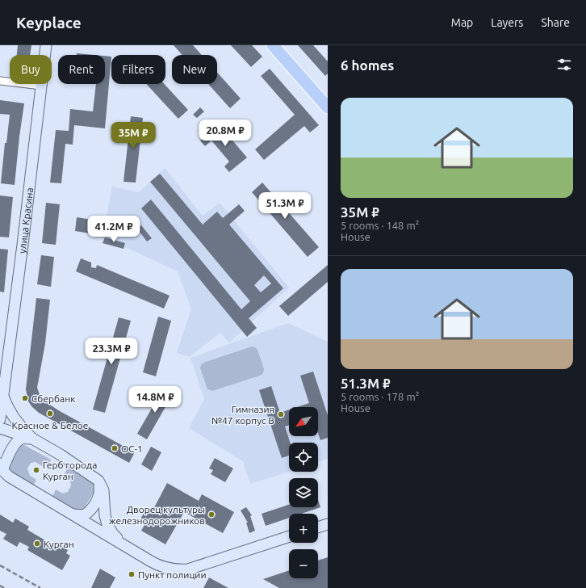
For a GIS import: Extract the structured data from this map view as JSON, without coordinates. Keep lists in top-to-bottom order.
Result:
{
  "streets": {
    "main road": ["улица Красина"]
  },
  "places": [
    "Сбербанк",
    "Красное & Белое",
    "Гимназия №47 корпус В",
    "ОС-1",
    "Герб города Курган",
    "Дворец культуры железнодорожников",
    "Курган",
    "Пункт полиции"
  ],
  "north": "bottom left",
  "page": {
    "header": "Keyplace",
    "nav": ["Map", "Layers", "Share"],
    "heading": "6 homes",
    "chip": [
      "Buy",
      "Rent",
      "Filters",
      "New"
    ],
    "list": [
      {
        "name": "35M ₽",
        "note": "5 rooms · 148 m² · House"
      },
      {
        "name": "51.3M ₽",
        "note": "5 rooms · 178 m² · House"
      }
    ],
    "price": [
      "20.8M ₽",
      "35M ₽",
      "51.3M ₽",
      "41.2M ₽",
      "23.3M ₽",
      "14.8M ₽"
    ],
    "map_buttons": ["+", "−"]
  }
}
